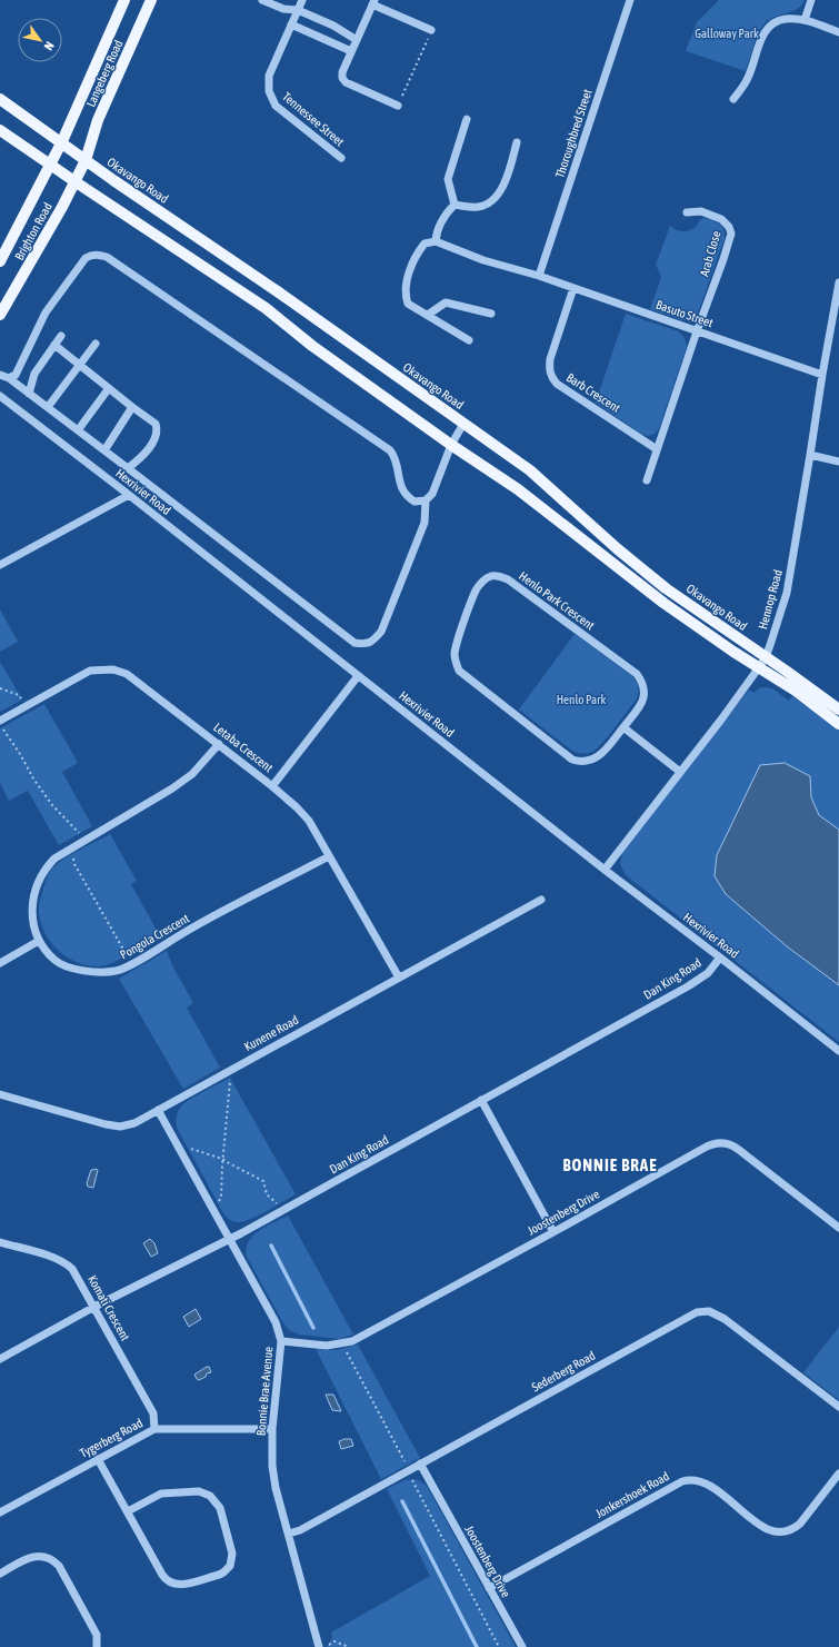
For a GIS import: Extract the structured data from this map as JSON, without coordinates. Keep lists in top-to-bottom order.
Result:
{
  "streets": {
    "main road": ["Langeberg Road", "Okavango Road", "Brighton Road"],
    "street": [
      "Tennessee Street",
      "Thoroughbred Street",
      "Arab Close",
      "Basuto Street",
      "Barb Crescent",
      "Hexrivier Road",
      "Hennop Road",
      "Henlo Park Crescent",
      "Letaba Crescent",
      "Pongola Crescent",
      "Dan King Road",
      "Kunene Road",
      "Joostenberg Drive",
      "Komati Crescent",
      "Sederberg Road",
      "Bonnie Brae Avenue",
      "Tygerberg Road",
      "Jonkershoek Road"
    ]
  },
  "crossings": [
    ["Langeberg Road", "Okavango Road"],
    ["Langeberg Road", "Brighton Road"],
    ["Thoroughbred Street", "Basuto Street"],
    ["Okavango Road", "Hennop Road"],
    ["Arab Close", "Basuto Street"],
    ["Basuto Street", "Barb Crescent"],
    ["Basuto Street", "Hennop Road"],
    ["Hexrivier Road", "Hennop Road"],
    ["Hexrivier Road", "Dan King Road"],
    ["Letaba Crescent", "Pongola Crescent"],
    ["Letaba Crescent", "Kunene Road"],
    ["Dan King Road", "Komati Crescent"],
    ["Dan King Road", "Bonnie Brae Avenue"],
    ["Kunene Road", "Bonnie Brae Avenue"],
    ["Joostenberg Drive", "Sederberg Road"],
    ["Joostenberg Drive", "Bonnie Brae Avenue"],
    ["Joostenberg Drive", "Jonkershoek Road"],
    ["Komati Crescent", "Tygerberg Road"],
    ["Sederberg Road", "Bonnie Brae Avenue"],
    ["Bonnie Brae Avenue", "Tygerberg Road"]
  ],
  "districts": ["BONNIE BRAE"],
  "parks": ["Galloway Park", "Henlo Park"],
  "north": "bottom right"
}
